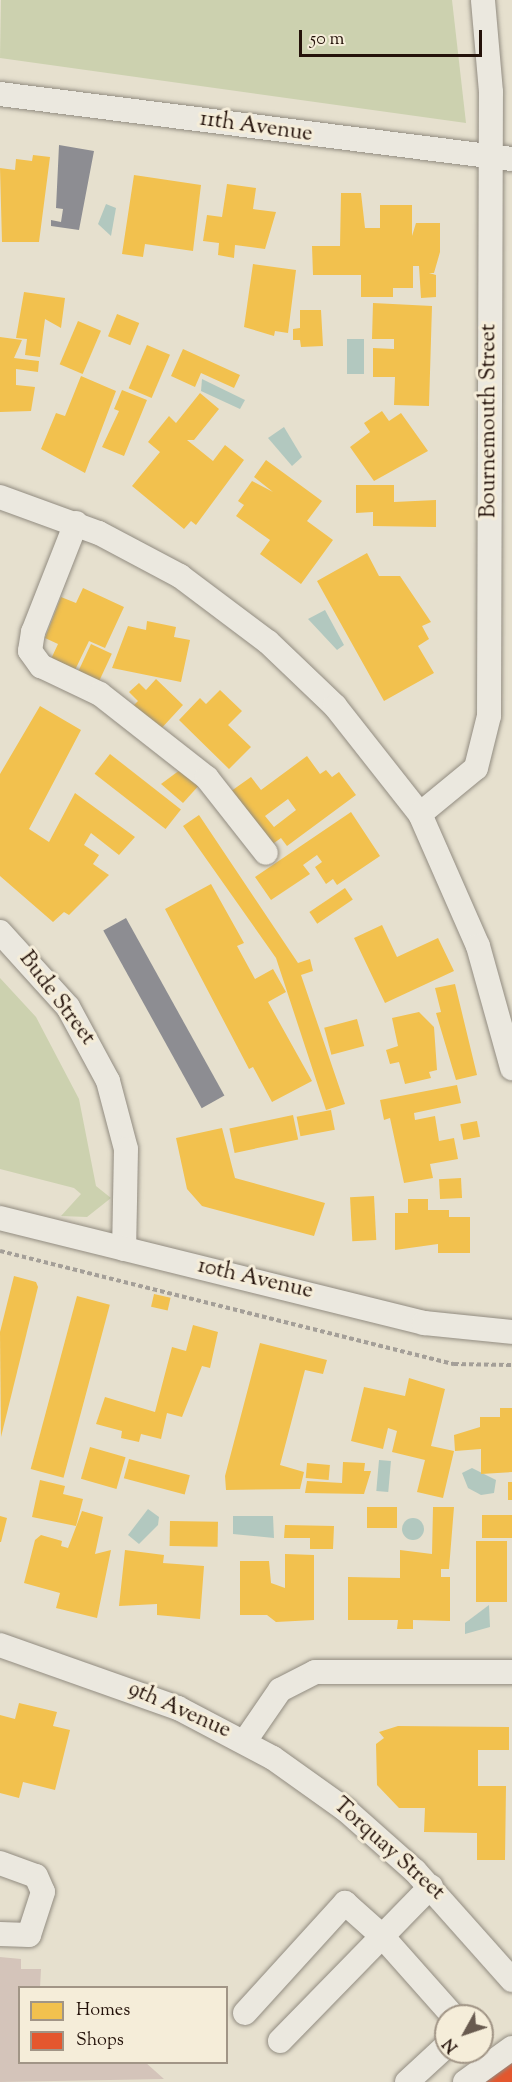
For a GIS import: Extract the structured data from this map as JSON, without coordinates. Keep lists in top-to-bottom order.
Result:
{
  "streets": {
    "street": [
      "11th Avenue",
      "Bournemouth Street",
      "Bude Street",
      "10th Avenue",
      "9th Avenue",
      "Torquay Street"
    ]
  },
  "crossings": [
    ["11th Avenue", "Bournemouth Street"],
    ["Bude Street", "10th Avenue"],
    ["9th Avenue", "Torquay Street"]
  ],
  "legend": ["Homes", "Shops"],
  "scale_bar": "50 m",
  "north": "bottom left"
}
